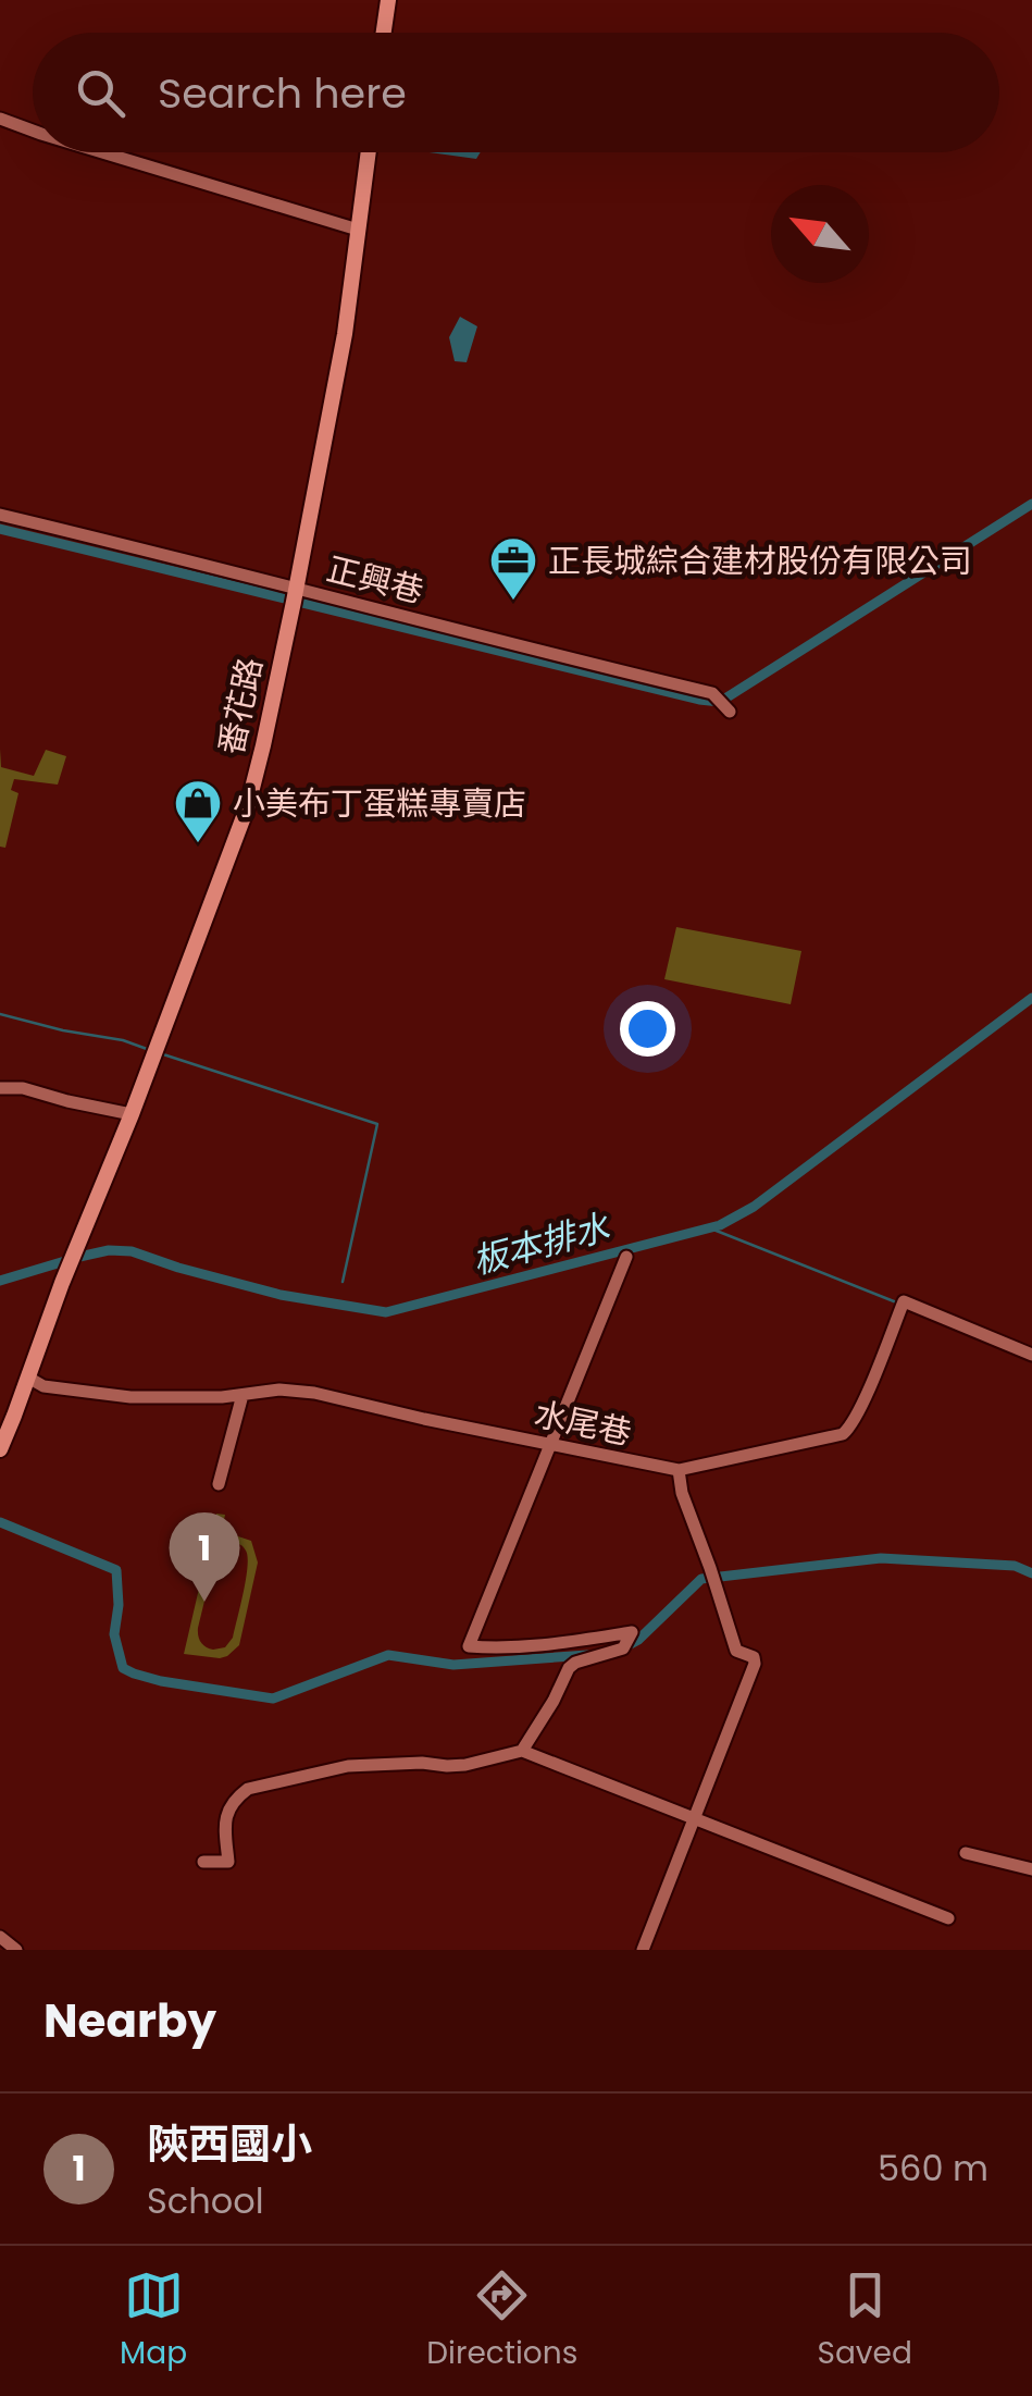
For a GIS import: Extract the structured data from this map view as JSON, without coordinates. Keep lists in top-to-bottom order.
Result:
{
  "streets": {
    "main road": ["番花路"],
    "street": ["正興巷", "水尾巷"]
  },
  "crossings": [
    ["正興巷", "番花路"],
    ["番花路", "水尾巷"]
  ],
  "water": ["板本排水"],
  "places": {
    "office": ["正長城綜合建材股份有限公司"],
    "shop": ["小美布丁蛋糕專賣店"]
  },
  "north": "top left",
  "page": {
    "search": "Search here",
    "pins": "1",
    "heading": "Nearby",
    "list": [
      {
        "mark": "1",
        "name": "陝西國小",
        "note": "School",
        "value": "560 m"
      }
    ],
    "nav": ["Map", "Directions", "Saved"]
  }
}
